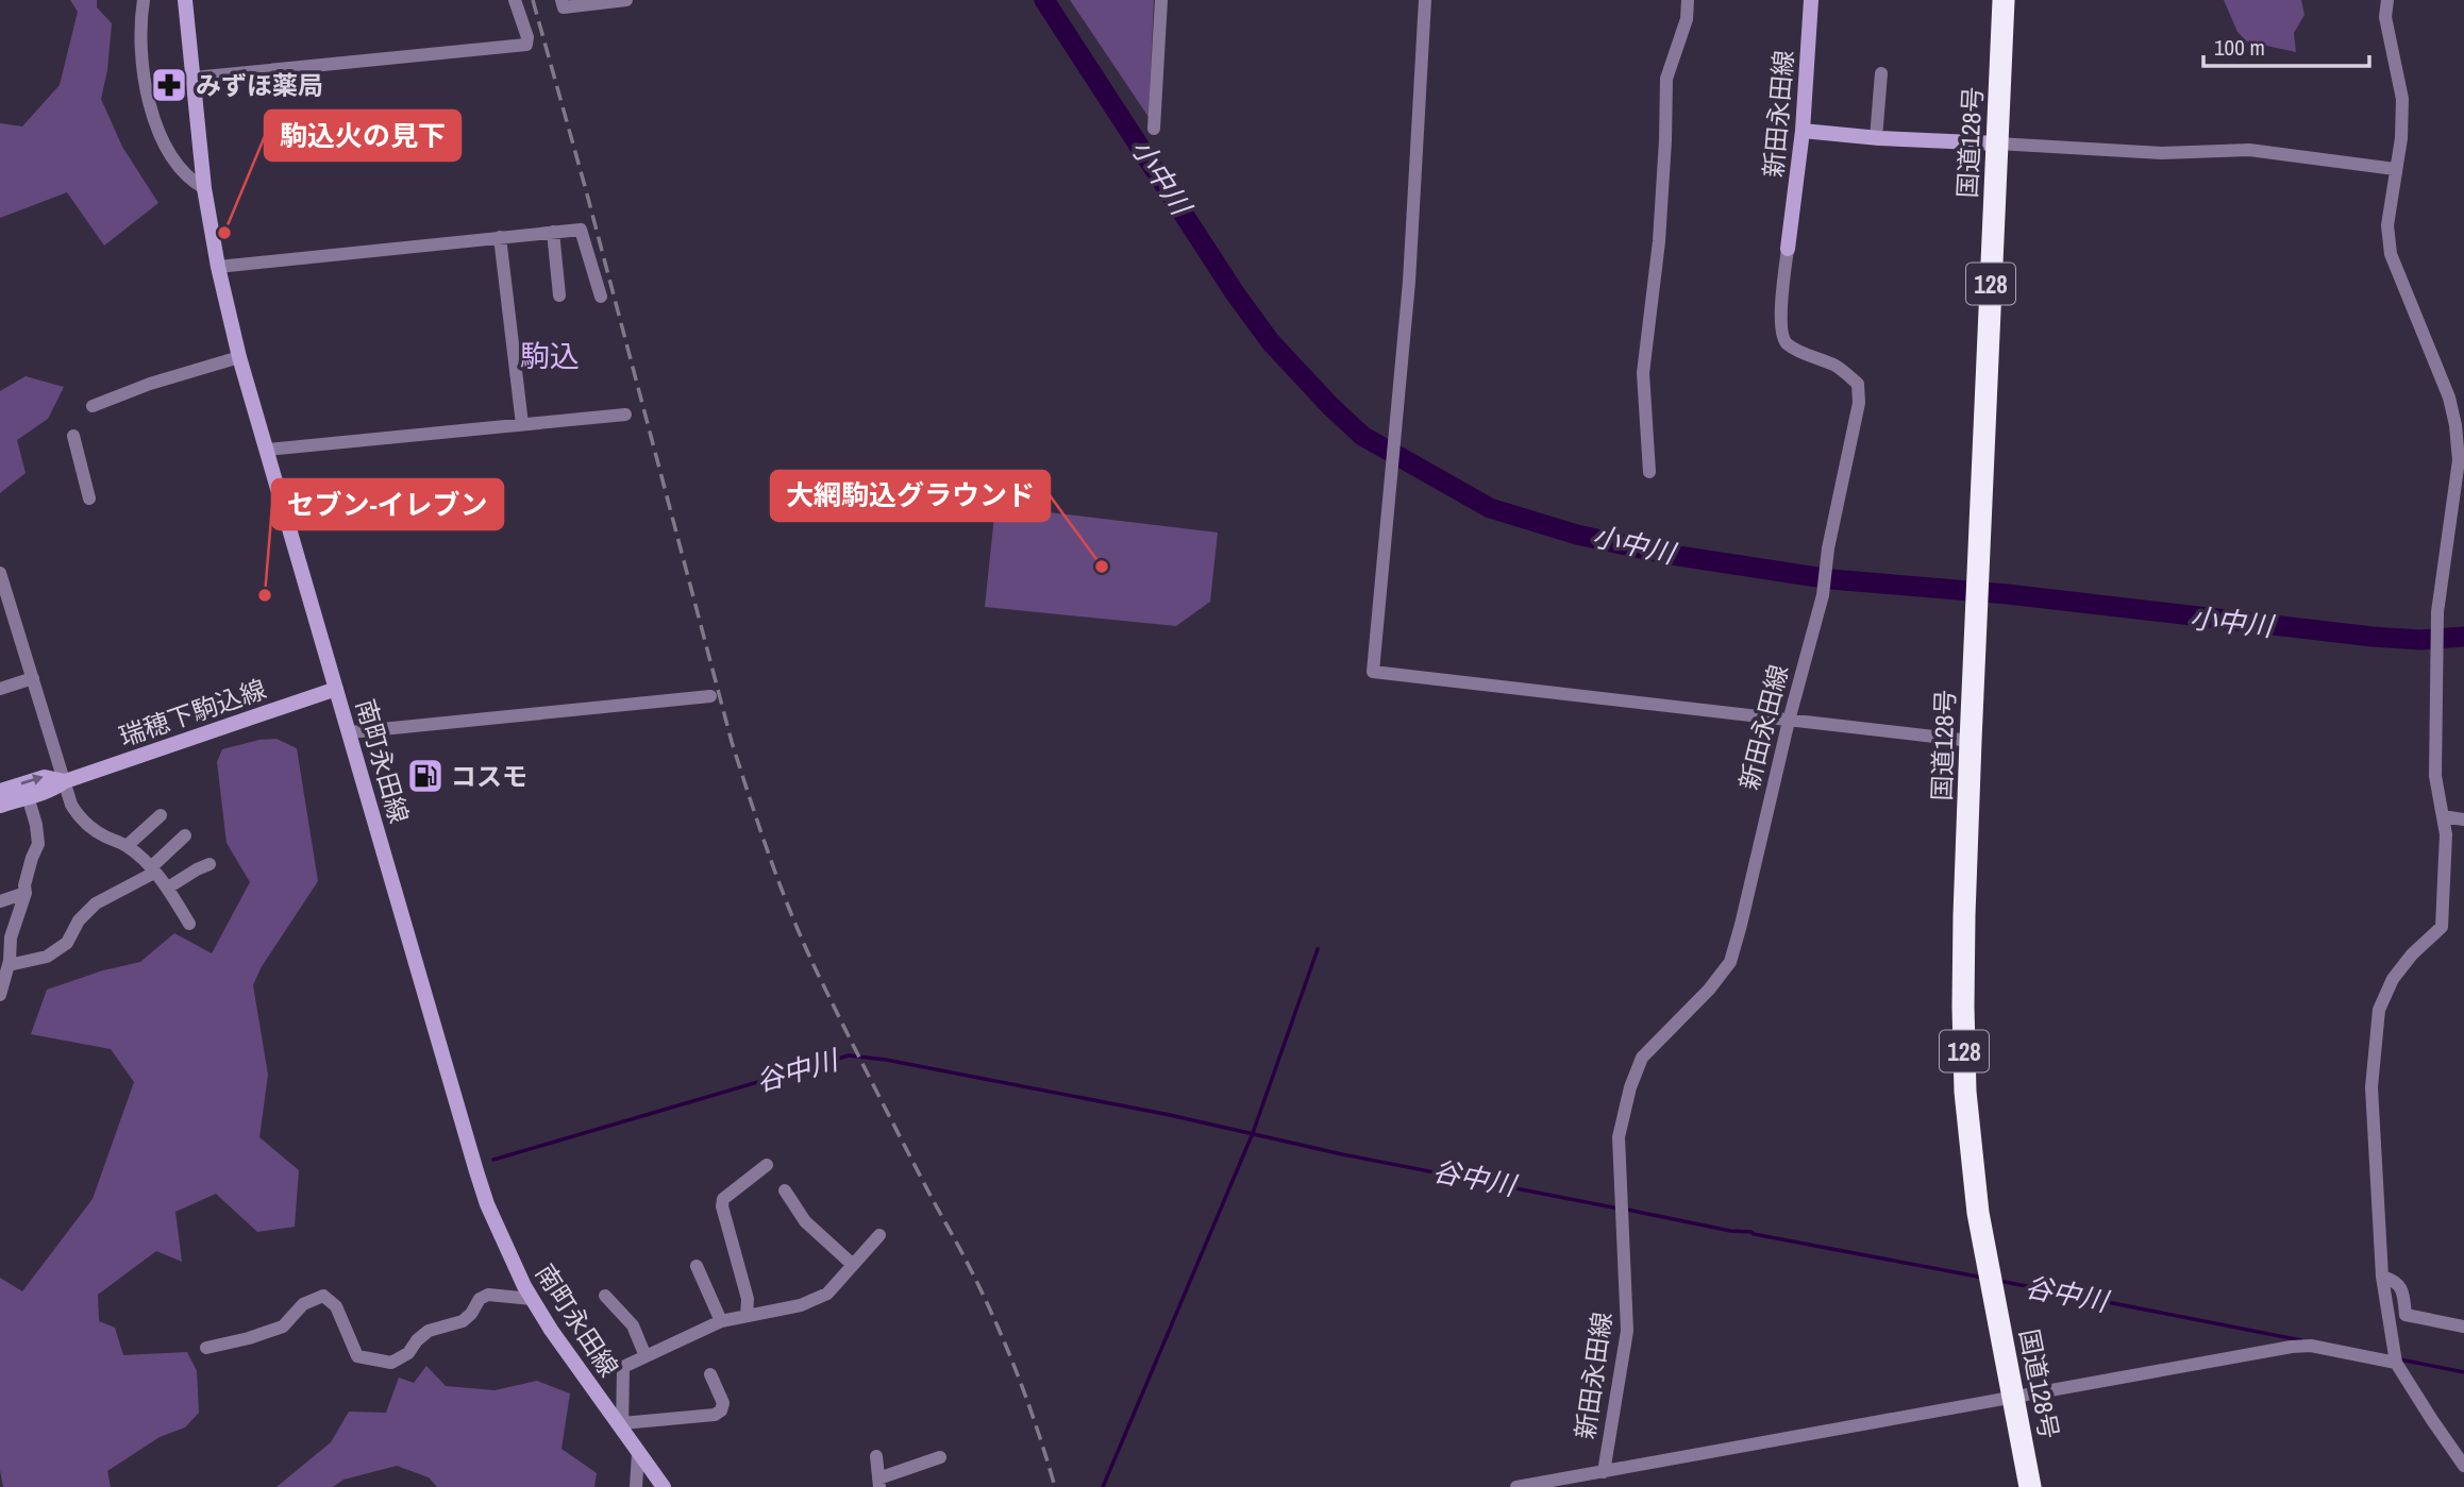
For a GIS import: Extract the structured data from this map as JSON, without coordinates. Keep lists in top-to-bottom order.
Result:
{
  "streets": {
    "highway": ["国道128号", "128"],
    "street": ["新田永田線", "瑞穂下駒込線", "南町永田線"]
  },
  "crossings": [
    ["瑞穂下駒込線", "南町永田線"]
  ],
  "districts": ["駒込"],
  "water": ["小中川", "谷中川"],
  "places": {
    "pharmacy": ["みずほ薬局"],
    "other": ["駒込火の見下", "大網駒込グラウンド", "セブン-イレブン"],
    "fuel station": ["コスモ"]
  },
  "scale_bar": "100 m"
}
